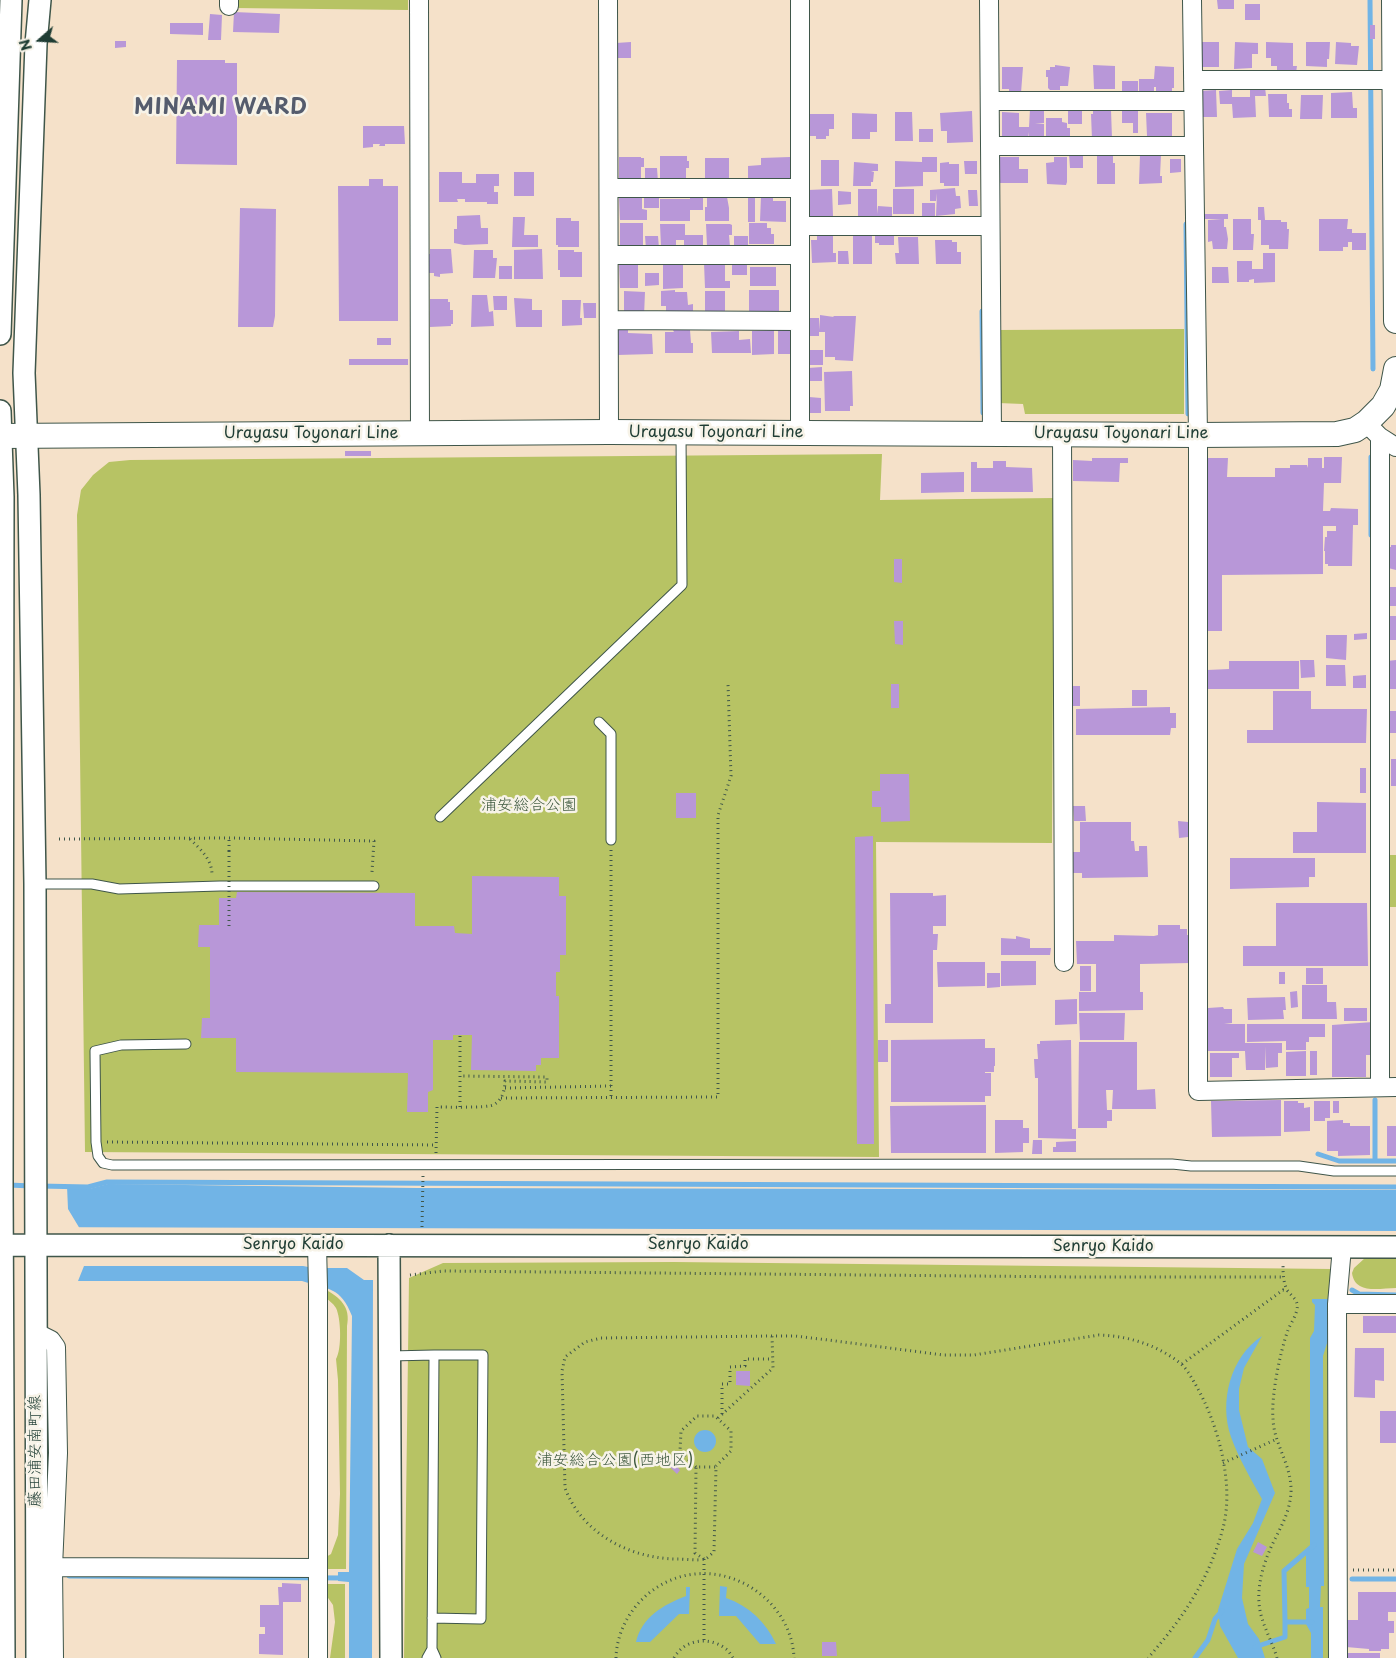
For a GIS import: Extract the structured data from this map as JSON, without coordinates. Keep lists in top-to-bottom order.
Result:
{
  "streets": {
    "main road": ["Urayasu Toyonari Line"],
    "street": ["Senryo Kaido", "藤田浦安南町線"]
  },
  "crossings": [
    ["Urayasu Toyonari Line", "藤田浦安南町線"],
    ["Senryo Kaido", "藤田浦安南町線"]
  ],
  "districts": ["MINAMI WARD"],
  "parks": ["浦安総合公園", "浦安総合公園(西地区)"],
  "north": "left"
}
